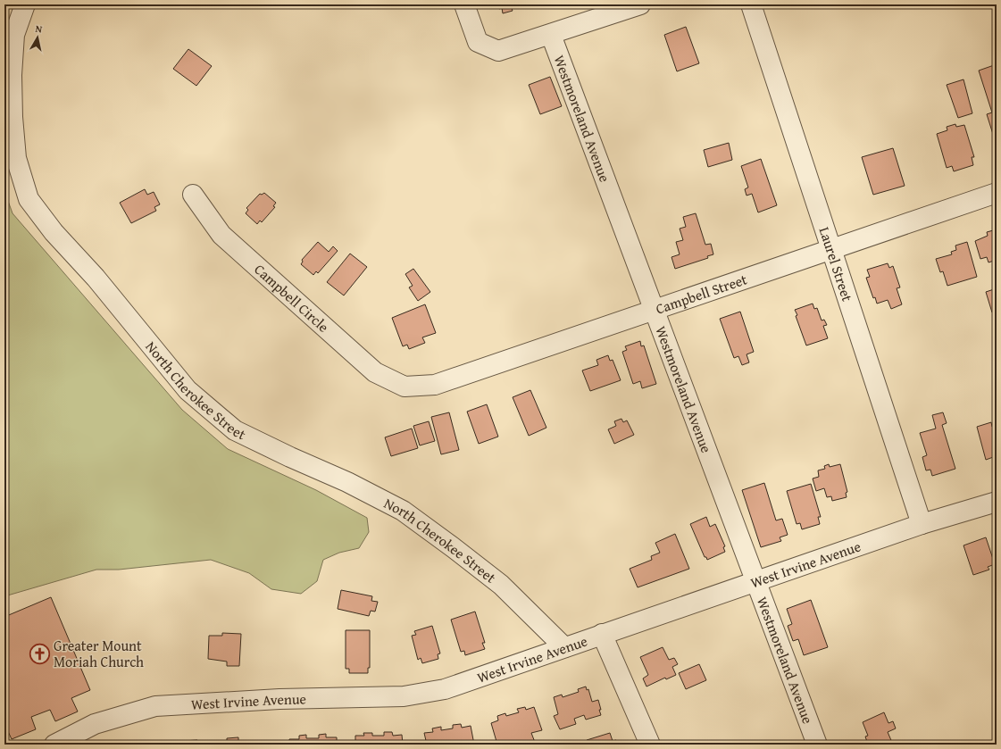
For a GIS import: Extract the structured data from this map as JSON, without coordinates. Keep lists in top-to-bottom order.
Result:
{
  "streets": {
    "street": [
      "Westmoreland Avenue",
      "Laurel Street",
      "Campbell Street",
      "Campbell Circle",
      "North Cherokee Street",
      "West Irvine Avenue"
    ]
  },
  "crossings": [
    ["Westmoreland Avenue", "Campbell Street"],
    ["Westmoreland Avenue", "West Irvine Avenue"],
    ["Laurel Street", "Campbell Street"],
    ["Laurel Street", "West Irvine Avenue"],
    ["Campbell Street", "Campbell Circle"],
    ["North Cherokee Street", "West Irvine Avenue"]
  ],
  "places": {
    "church": ["Greater Mount Moriah Church"]
  },
  "north": "top"
}
